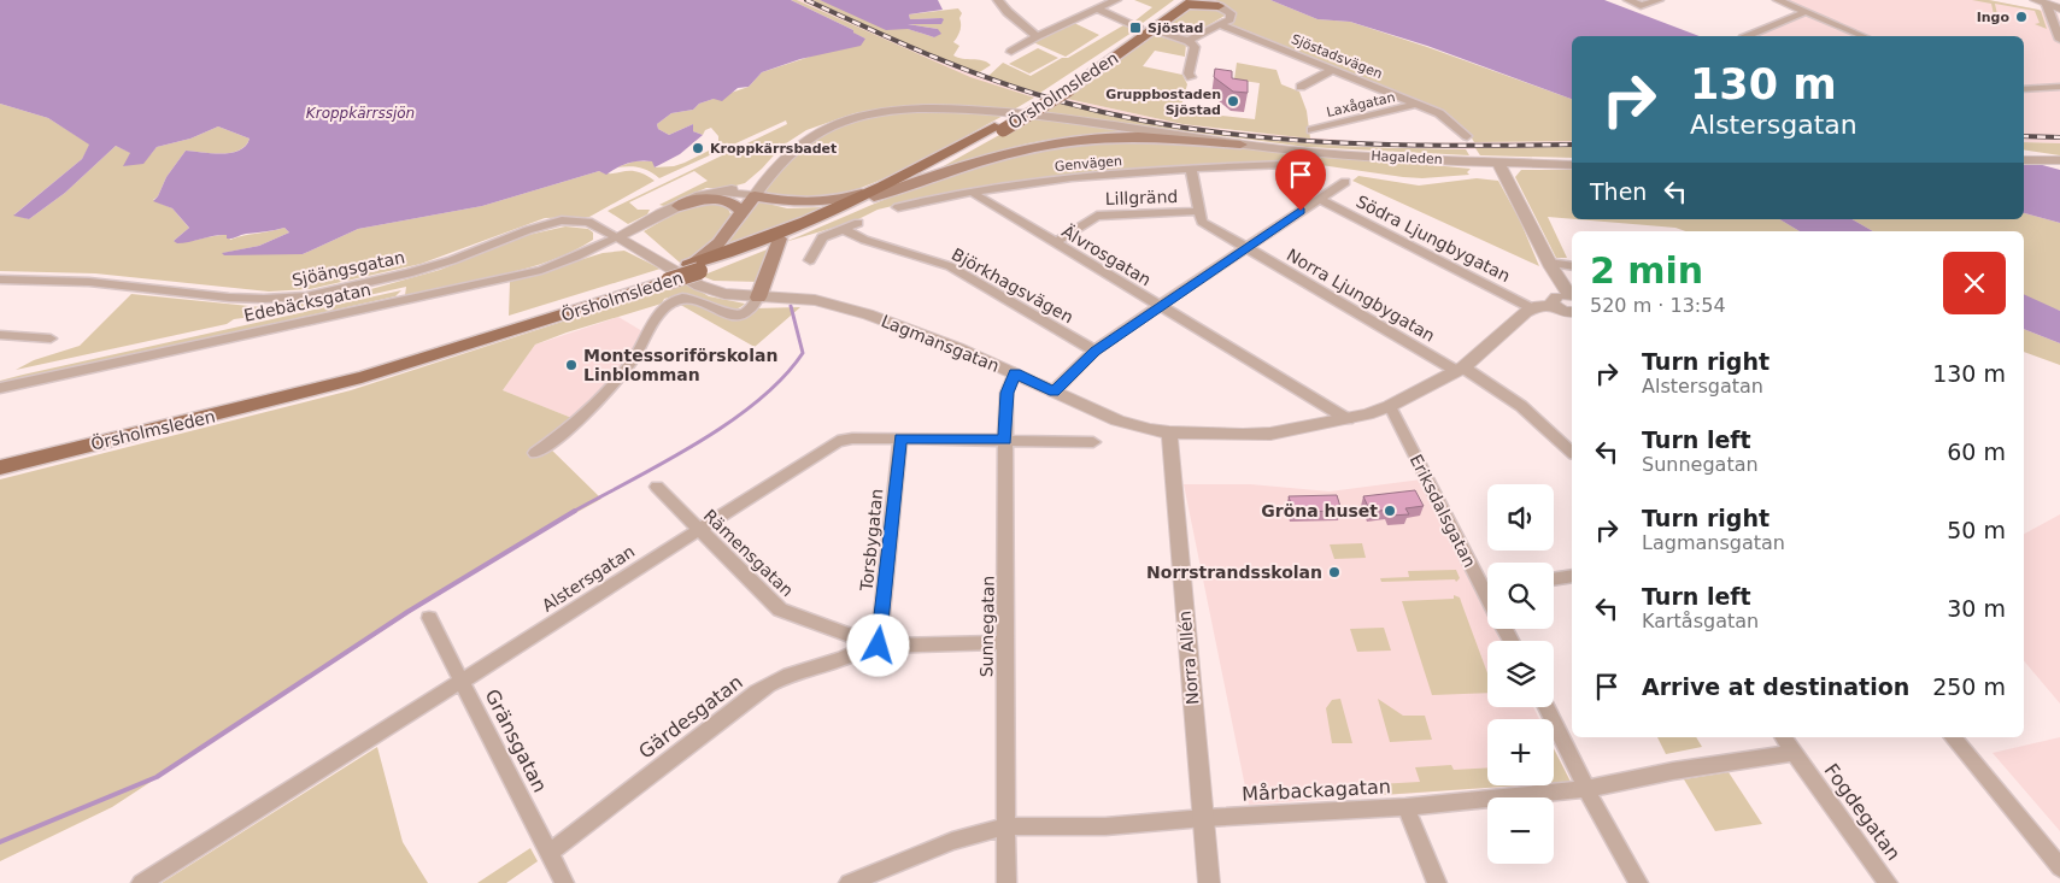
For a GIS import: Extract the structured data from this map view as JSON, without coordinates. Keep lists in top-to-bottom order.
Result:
{
  "streets": {
    "main road": ["Örsholmsleden"],
    "street": [
      "Sjöstadsvägen",
      "Laxågatan",
      "Hagaleden",
      "Genvägen",
      "Lillgränd",
      "Södra Ljungbygatan",
      "Älvrosgatan",
      "Sjöängsgatan",
      "Björkhagsvägen",
      "Norra Ljungbygatan",
      "Edebäcksgatan",
      "Lagmansgatan",
      "Eriksdalsgatan",
      "Torsbygatan",
      "Rämensgatan",
      "Alstersgatan",
      "Sunnegatan",
      "Norra Allén",
      "Gärdesgatan",
      "Gränsgatan",
      "Mårbackagatan",
      "Fogdegatan"
    ]
  },
  "crossings": [
    ["Sjöstadsvägen", "Laxågatan"],
    ["Hagaleden", "Lagmansgatan"],
    ["Genvägen", "Älvrosgatan"],
    ["Lillgränd", "Älvrosgatan"],
    ["Lillgränd", "Norra Ljungbygatan"],
    ["Södra Ljungbygatan", "Lagmansgatan"],
    ["Älvrosgatan", "Lagmansgatan"],
    ["Sjöängsgatan", "Lagmansgatan"],
    ["Norra Ljungbygatan", "Lagmansgatan"],
    ["Edebäcksgatan", "Lagmansgatan"],
    ["Lagmansgatan", "Eriksdalsgatan"],
    ["Lagmansgatan", "Sunnegatan"],
    ["Lagmansgatan", "Norra Allén"],
    ["Torsbygatan", "Rämensgatan"],
    ["Torsbygatan", "Alstersgatan"],
    ["Torsbygatan", "Gärdesgatan"],
    ["Rämensgatan", "Alstersgatan"],
    ["Rämensgatan", "Sunnegatan"],
    ["Rämensgatan", "Gärdesgatan"],
    ["Alstersgatan", "Sunnegatan"],
    ["Alstersgatan", "Gränsgatan"],
    ["Sunnegatan", "Mårbackagatan"],
    ["Norra Allén", "Mårbackagatan"],
    ["Gärdesgatan", "Gränsgatan"],
    ["Mårbackagatan", "Fogdegatan"]
  ],
  "water": ["Kroppkärrssjön"],
  "places": {
    "other": [
      "Ingo",
      "Gruppbostaden Sjöstad",
      "Kroppkärrsbadet",
      "Montessoriförskolan Linblomman",
      "Gröna huset",
      "Norrstrandsskolan"
    ],
    "transit": ["Sjöstad"]
  },
  "page": {
    "turn": ["130 m", "Alstersgatan"],
    "then": "Then",
    "heading": ["2 min", "520 m · 13:54"],
    "list": [
      {
        "name": "Turn right",
        "note": "Alstersgatan",
        "value": "130 m"
      },
      {
        "name": "Turn left",
        "note": "Sunnegatan",
        "value": "60 m"
      },
      {
        "name": "Turn right",
        "note": "Lagmansgatan",
        "value": "50 m"
      },
      {
        "name": "Turn left",
        "note": "Kartåsgatan",
        "value": "30 m"
      },
      {
        "name": "Arrive at destination",
        "value": "250 m"
      }
    ],
    "map_buttons": ["+", "−"]
  }
}
